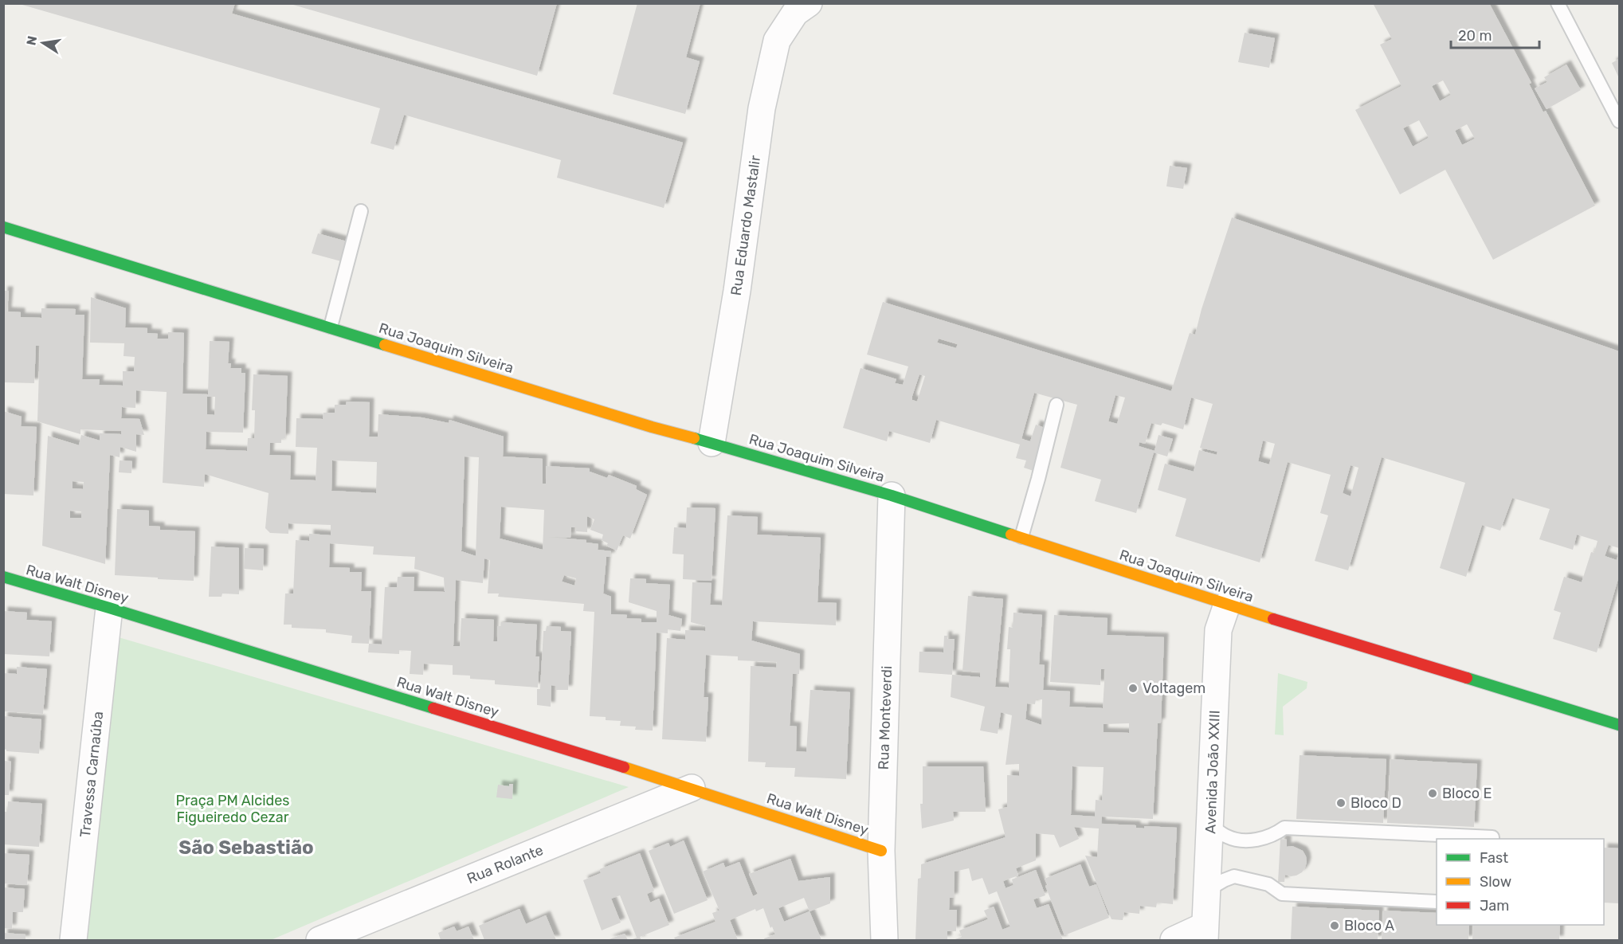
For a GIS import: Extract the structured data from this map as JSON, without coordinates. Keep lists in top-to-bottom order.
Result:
{
  "streets": {
    "street": [
      "Rua Eduardo Mastalir",
      "Rua Joaquim Silveira",
      "Rua Walt Disney",
      "Rua Monteverdi",
      "Avenida João XXIII",
      "Travessa Carnaúba",
      "Rua Rolante"
    ]
  },
  "crossings": [
    ["Rua Eduardo Mastalir", "Rua Joaquim Silveira"],
    ["Rua Joaquim Silveira", "Rua Monteverdi"],
    ["Rua Joaquim Silveira", "Avenida João XXIII"],
    ["Rua Walt Disney", "Rua Monteverdi"],
    ["Rua Walt Disney", "Travessa Carnaúba"],
    ["Rua Walt Disney", "Rua Rolante"]
  ],
  "districts": ["São Sebastião"],
  "parks": ["Praça PM Alcides Figueiredo Cezar"],
  "places": [
    "Voltagem",
    "Bloco E",
    "Bloco D",
    "Bloco A"
  ],
  "legend": ["Fast", "Slow", "Jam"],
  "scale_bar": "20 m",
  "north": "left"
}
